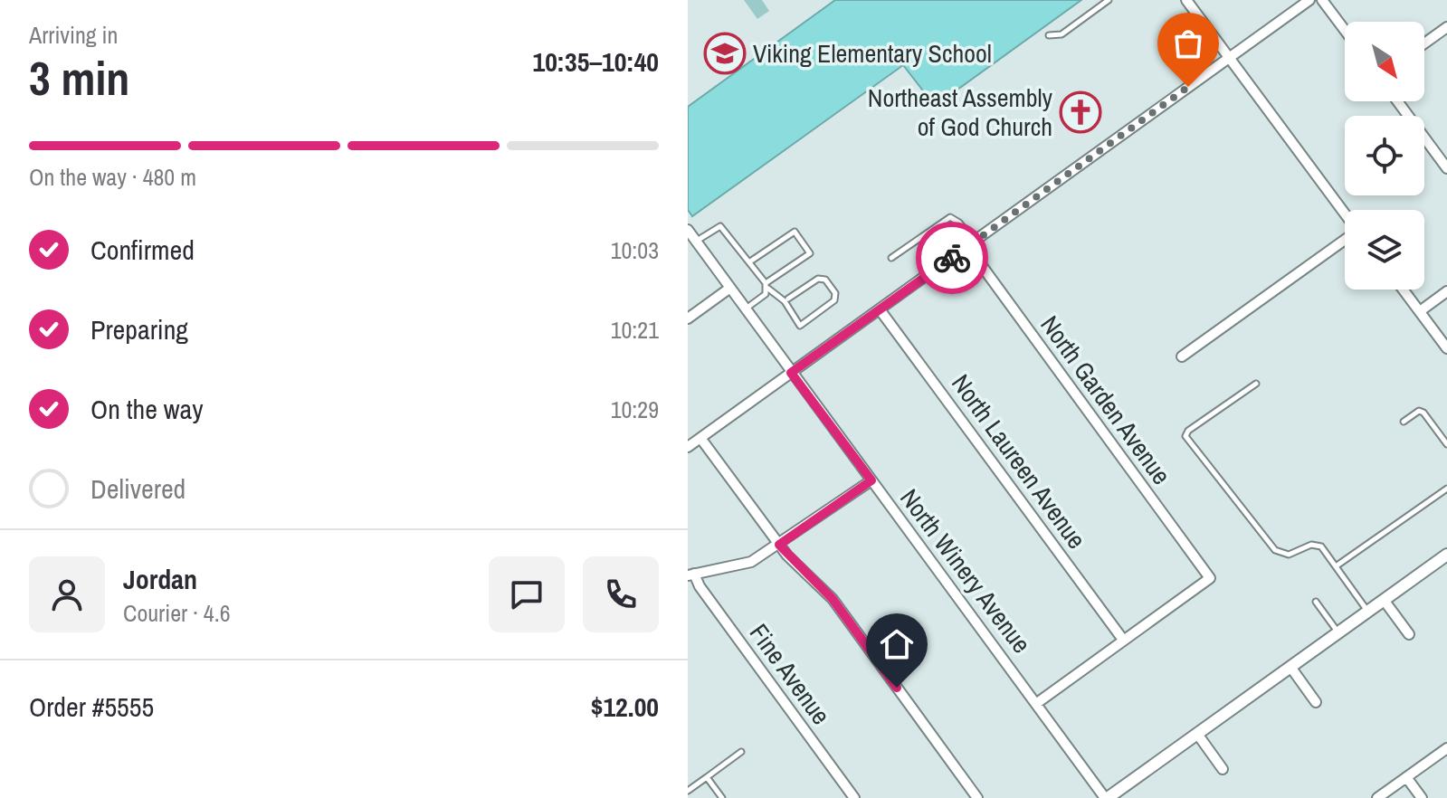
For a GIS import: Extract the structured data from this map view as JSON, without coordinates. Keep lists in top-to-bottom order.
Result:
{
  "streets": {
    "street": [
      "North Garden Avenue",
      "North Laureen Avenue",
      "North Winery Avenue",
      "Fine Avenue"
    ]
  },
  "crossings": [
    ["North Garden Avenue", "North Laureen Avenue"]
  ],
  "places": {
    "school or university": ["Viking Elementary School"],
    "church": ["Northeast Assembly of God Church"]
  },
  "north": "bottom right",
  "page": {
    "heading": ["3 min", "Arriving in", "10:35–10:40"],
    "panel": [
      "Jordan",
      "Courier · 4.6",
      "Order #5555",
      "$12.00"
    ],
    "bar": "On the way · 480 m",
    "list": [
      ["Confirmed", "10:03"],
      ["Preparing", "10:21"],
      ["On the way", "10:29"],
      "Delivered"
    ]
  }
}
